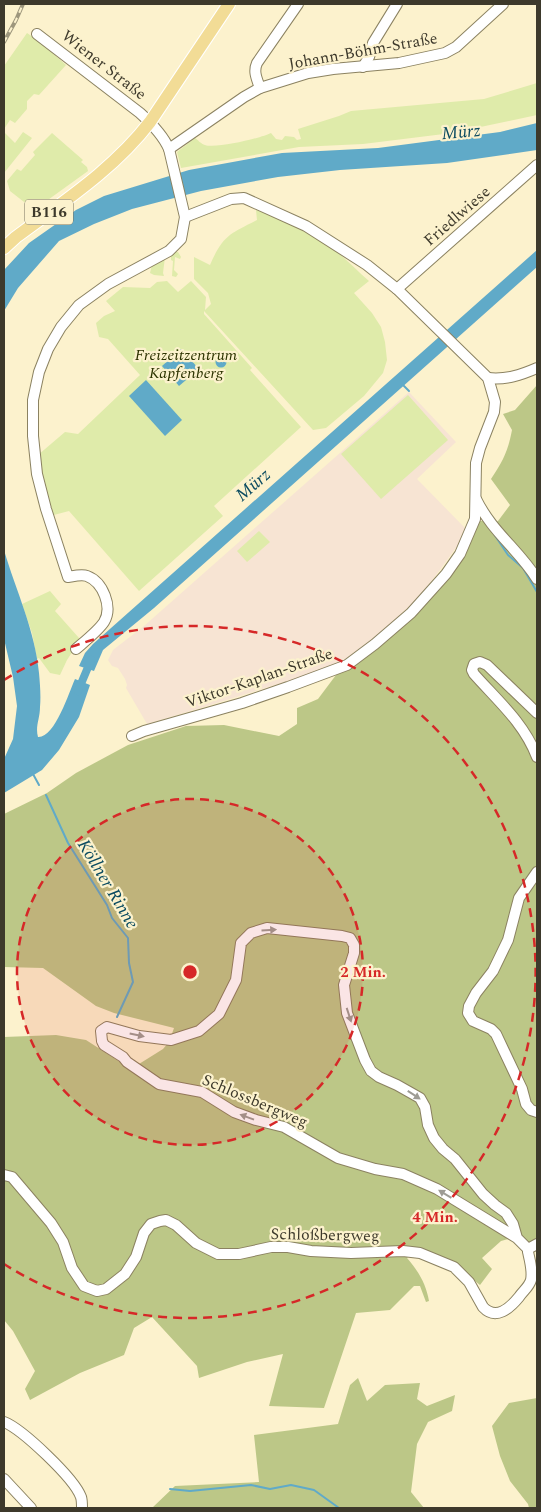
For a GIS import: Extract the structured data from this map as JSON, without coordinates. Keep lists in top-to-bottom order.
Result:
{
  "streets": {
    "main road": ["Wiener Straße", "B116"],
    "street": [
      "Johann-Böhm-Straße",
      "Friedlwiese",
      "Viktor-Kaplan-Straße",
      "Schlossbergweg",
      "Schloßbergweg"
    ]
  },
  "crossings": [
    ["Friedlwiese", "Viktor-Kaplan-Straße"],
    ["Schlossbergweg", "Schloßbergweg"]
  ],
  "water": ["Mürz", "Köllner Rinne"],
  "parks": ["Freizeitzentrum Kapfenberg"],
  "rings": ["2 Min.", "4 Min."]
}
